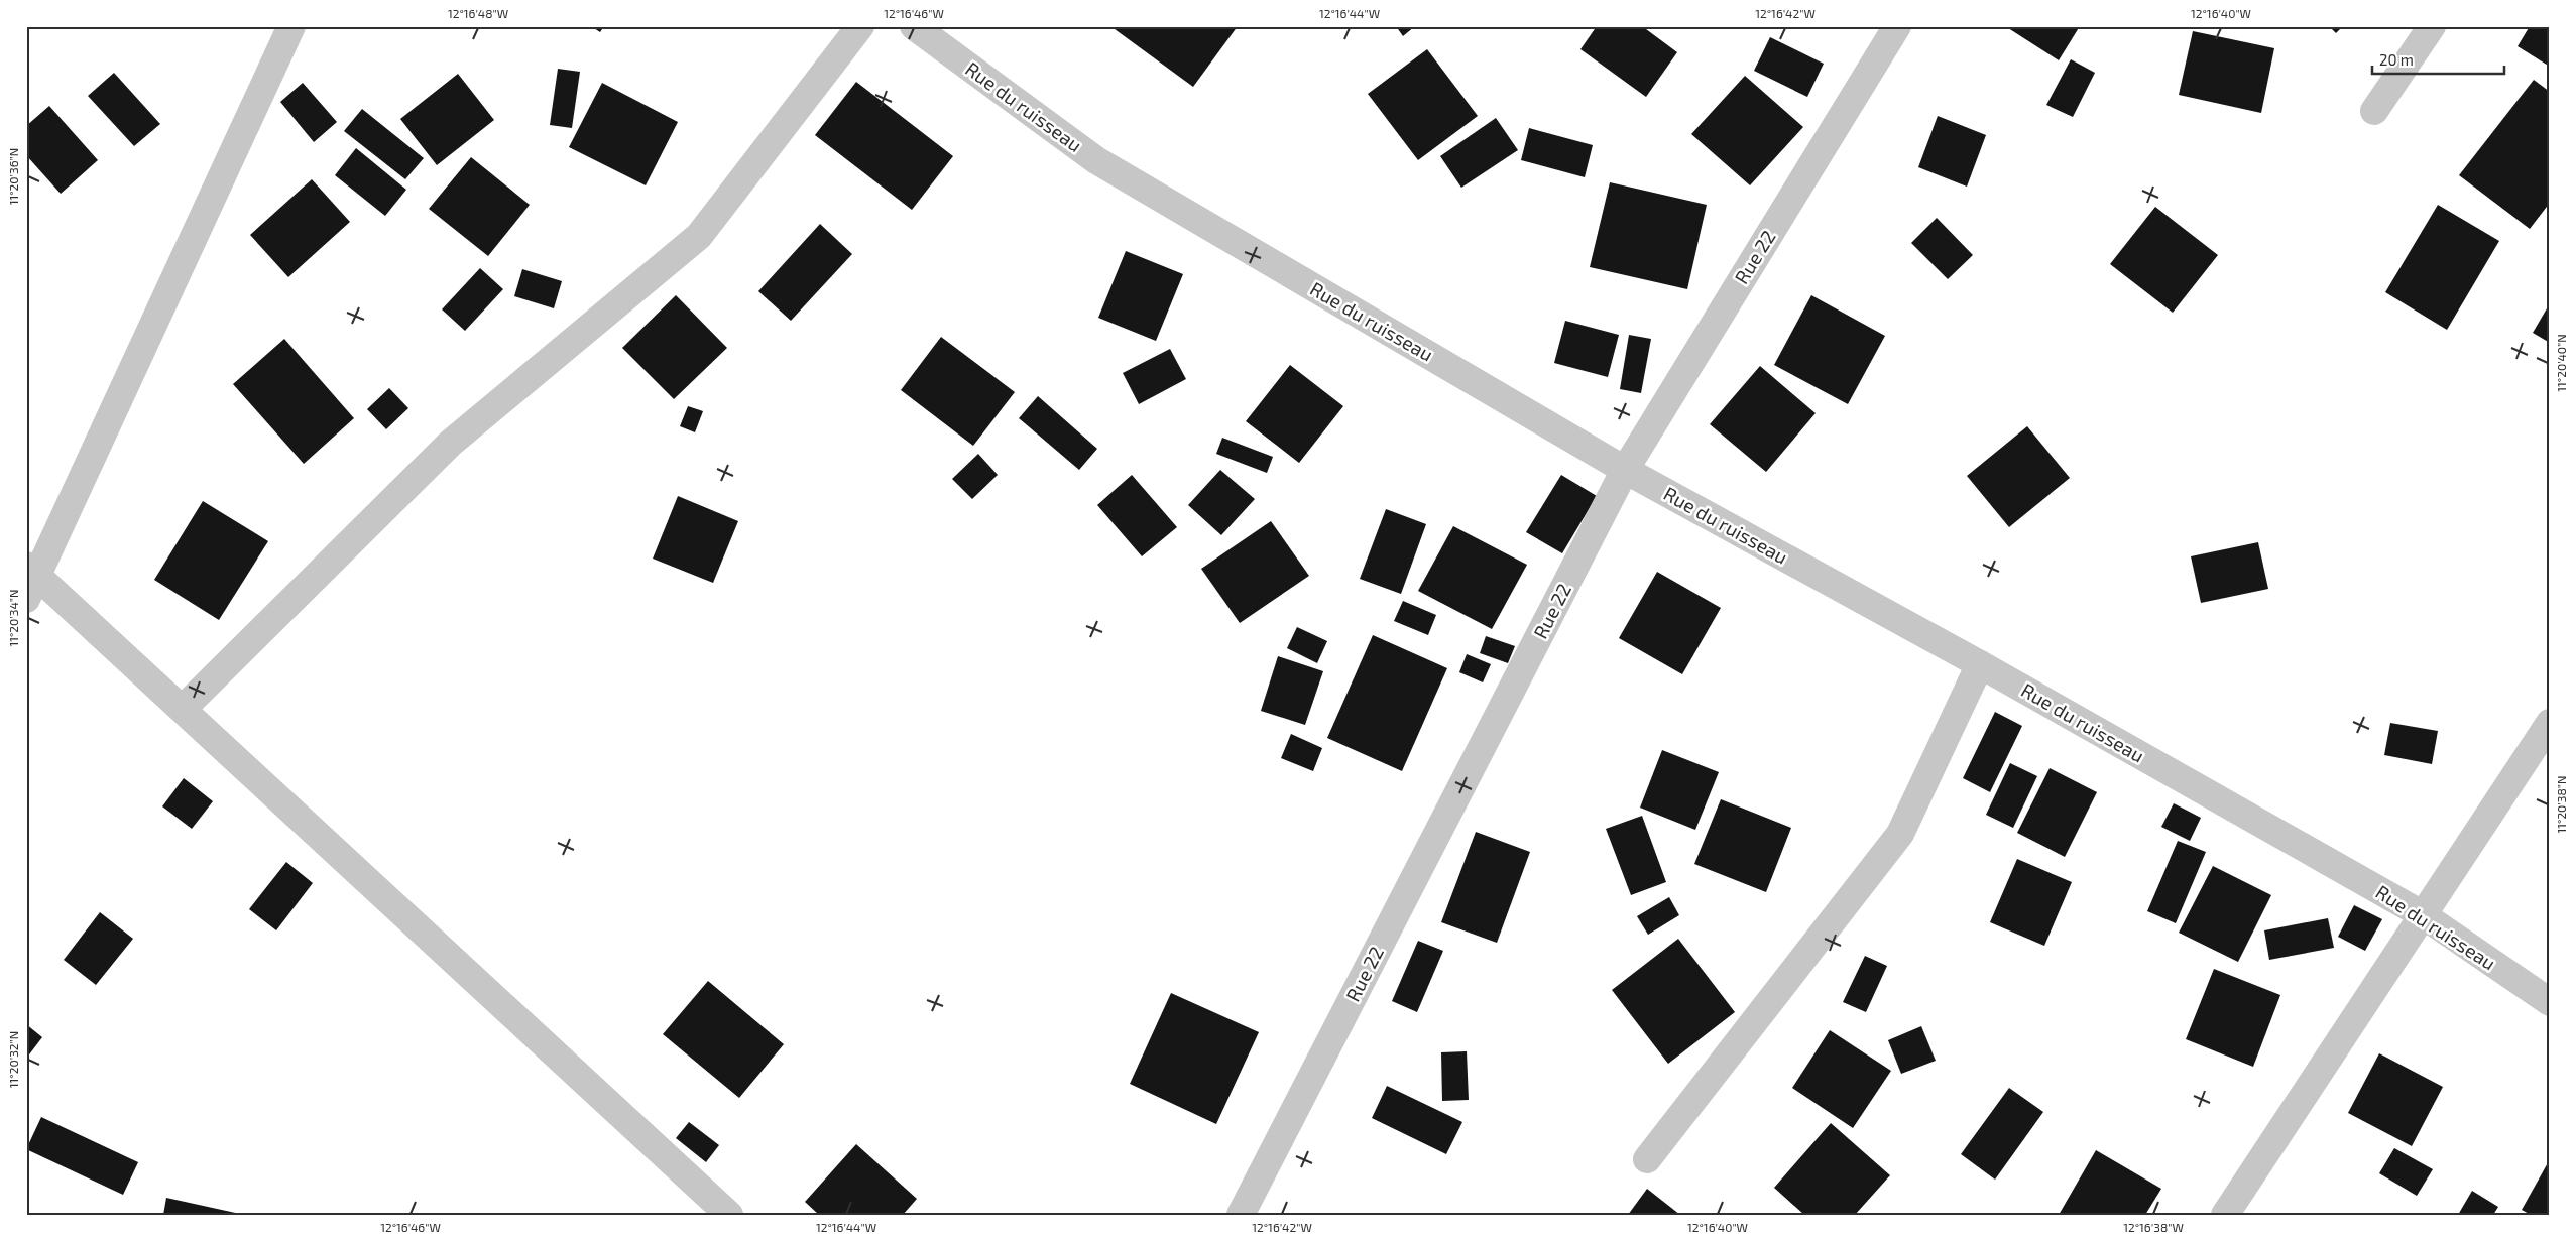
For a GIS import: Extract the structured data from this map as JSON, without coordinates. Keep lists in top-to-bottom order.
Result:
{
  "streets": {
    "street": ["Rue du ruisseau", "Rue 22"]
  },
  "crossings": [
    ["Rue du ruisseau", "Rue 22"]
  ],
  "scale_bar": "20 m",
  "coordinates": [
    "12°16'48\"W",
    "12°16'46\"W",
    "12°16'44\"W",
    "12°16'42\"W",
    "12°16'40\"W",
    "11°20'36\"N",
    "11°20'40\"N",
    "11°20'34\"N",
    "11°20'38\"N",
    "11°20'32\"N",
    "12°16'38\"W"
  ]
}
